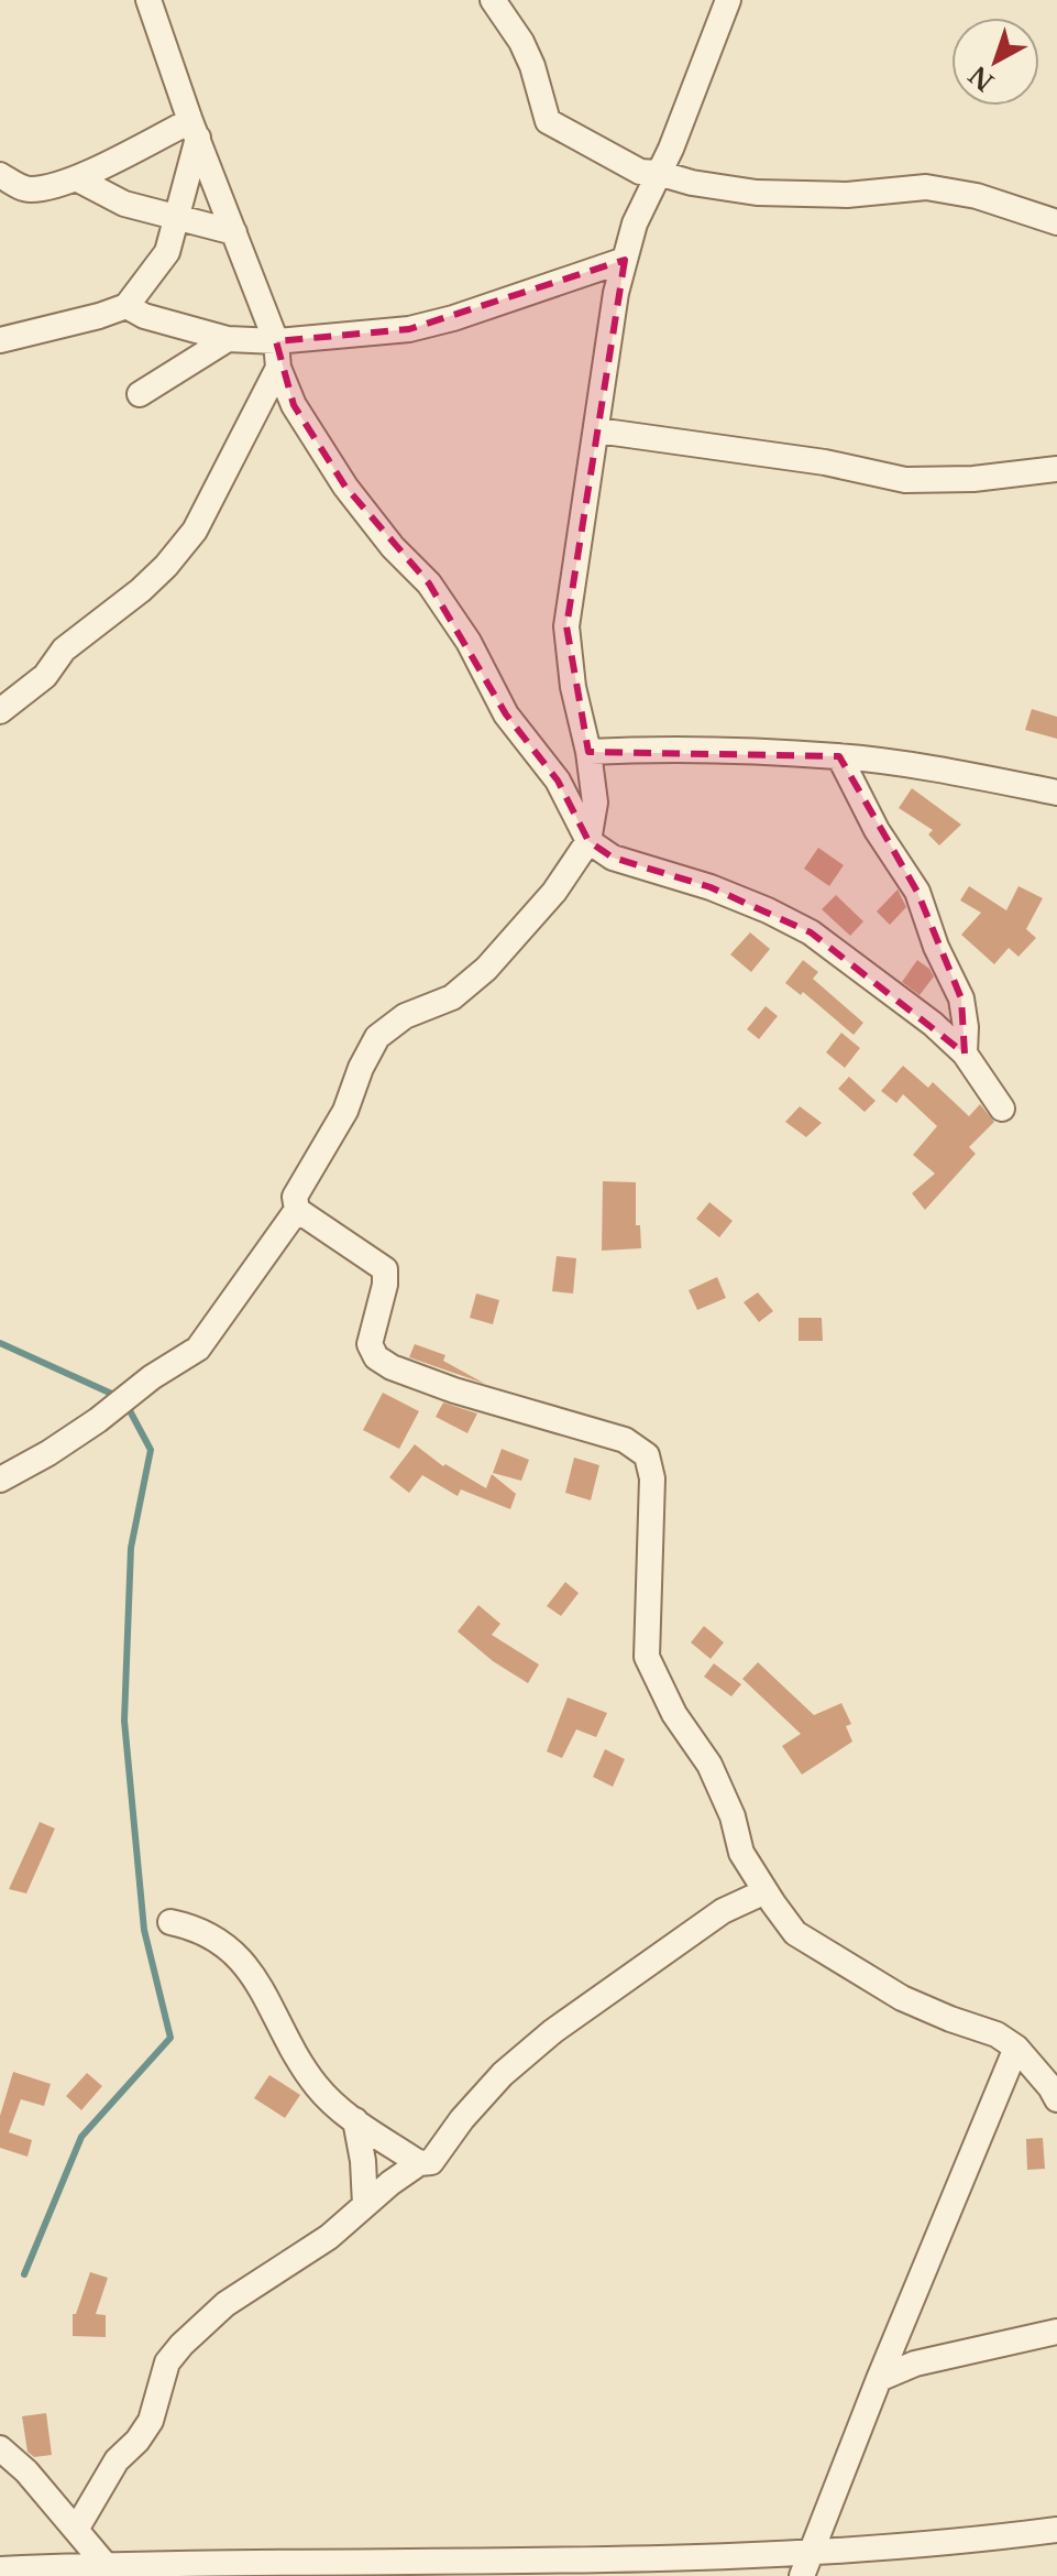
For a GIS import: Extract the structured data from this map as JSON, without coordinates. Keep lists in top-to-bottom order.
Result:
{
  "north": "bottom left"
}
